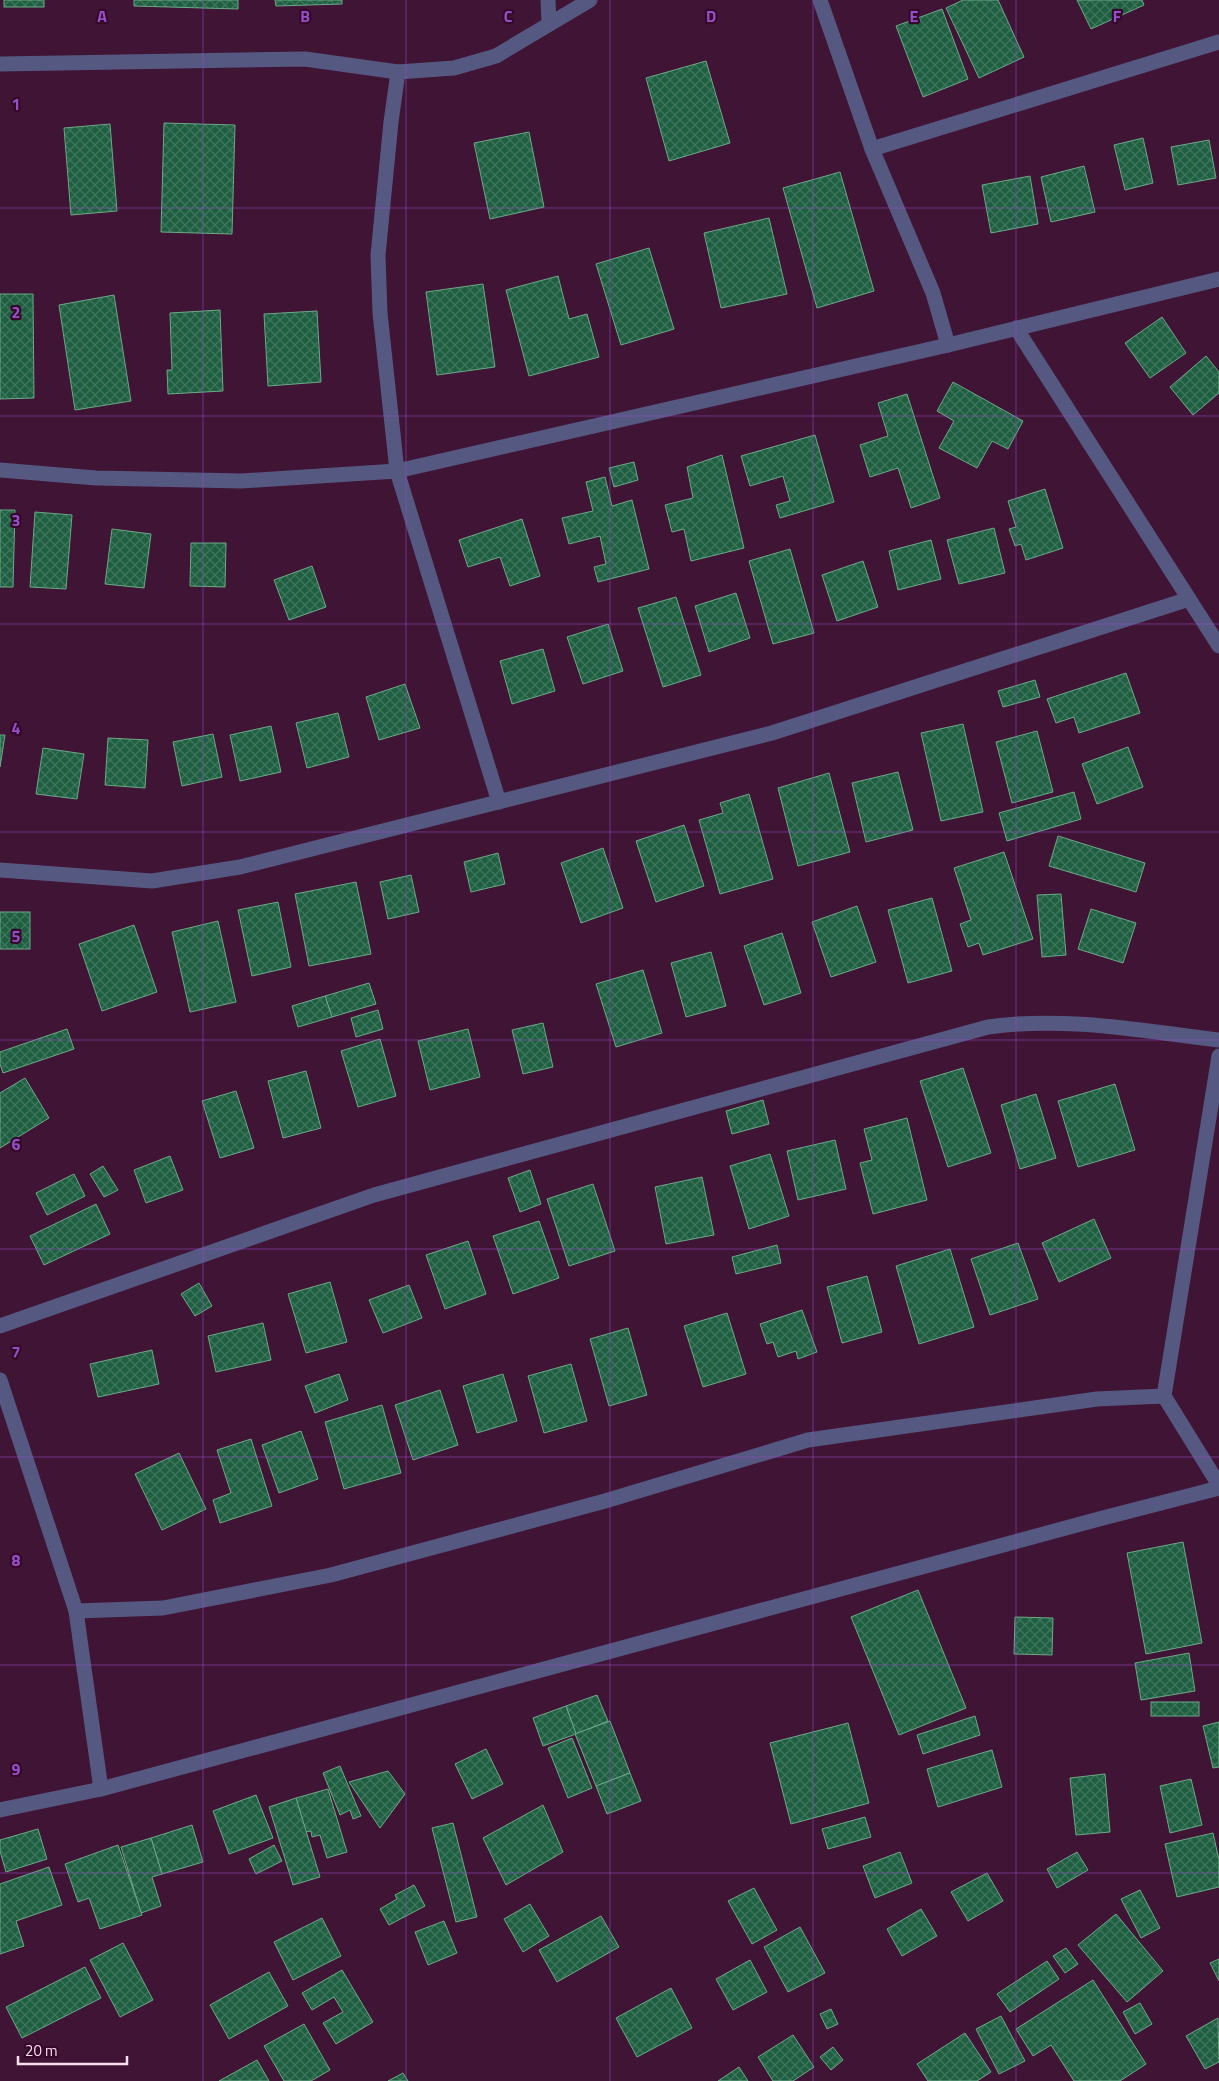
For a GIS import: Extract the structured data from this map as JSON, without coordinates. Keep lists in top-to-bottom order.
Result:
{
  "scale_bar": "20 m",
  "grid": {
    "columns": [
      "A",
      "B",
      "C",
      "D",
      "E",
      "F"
    ],
    "rows": [
      "1",
      "2",
      "3",
      "4",
      "5",
      "6",
      "7",
      "8",
      "9"
    ]
  }
}
